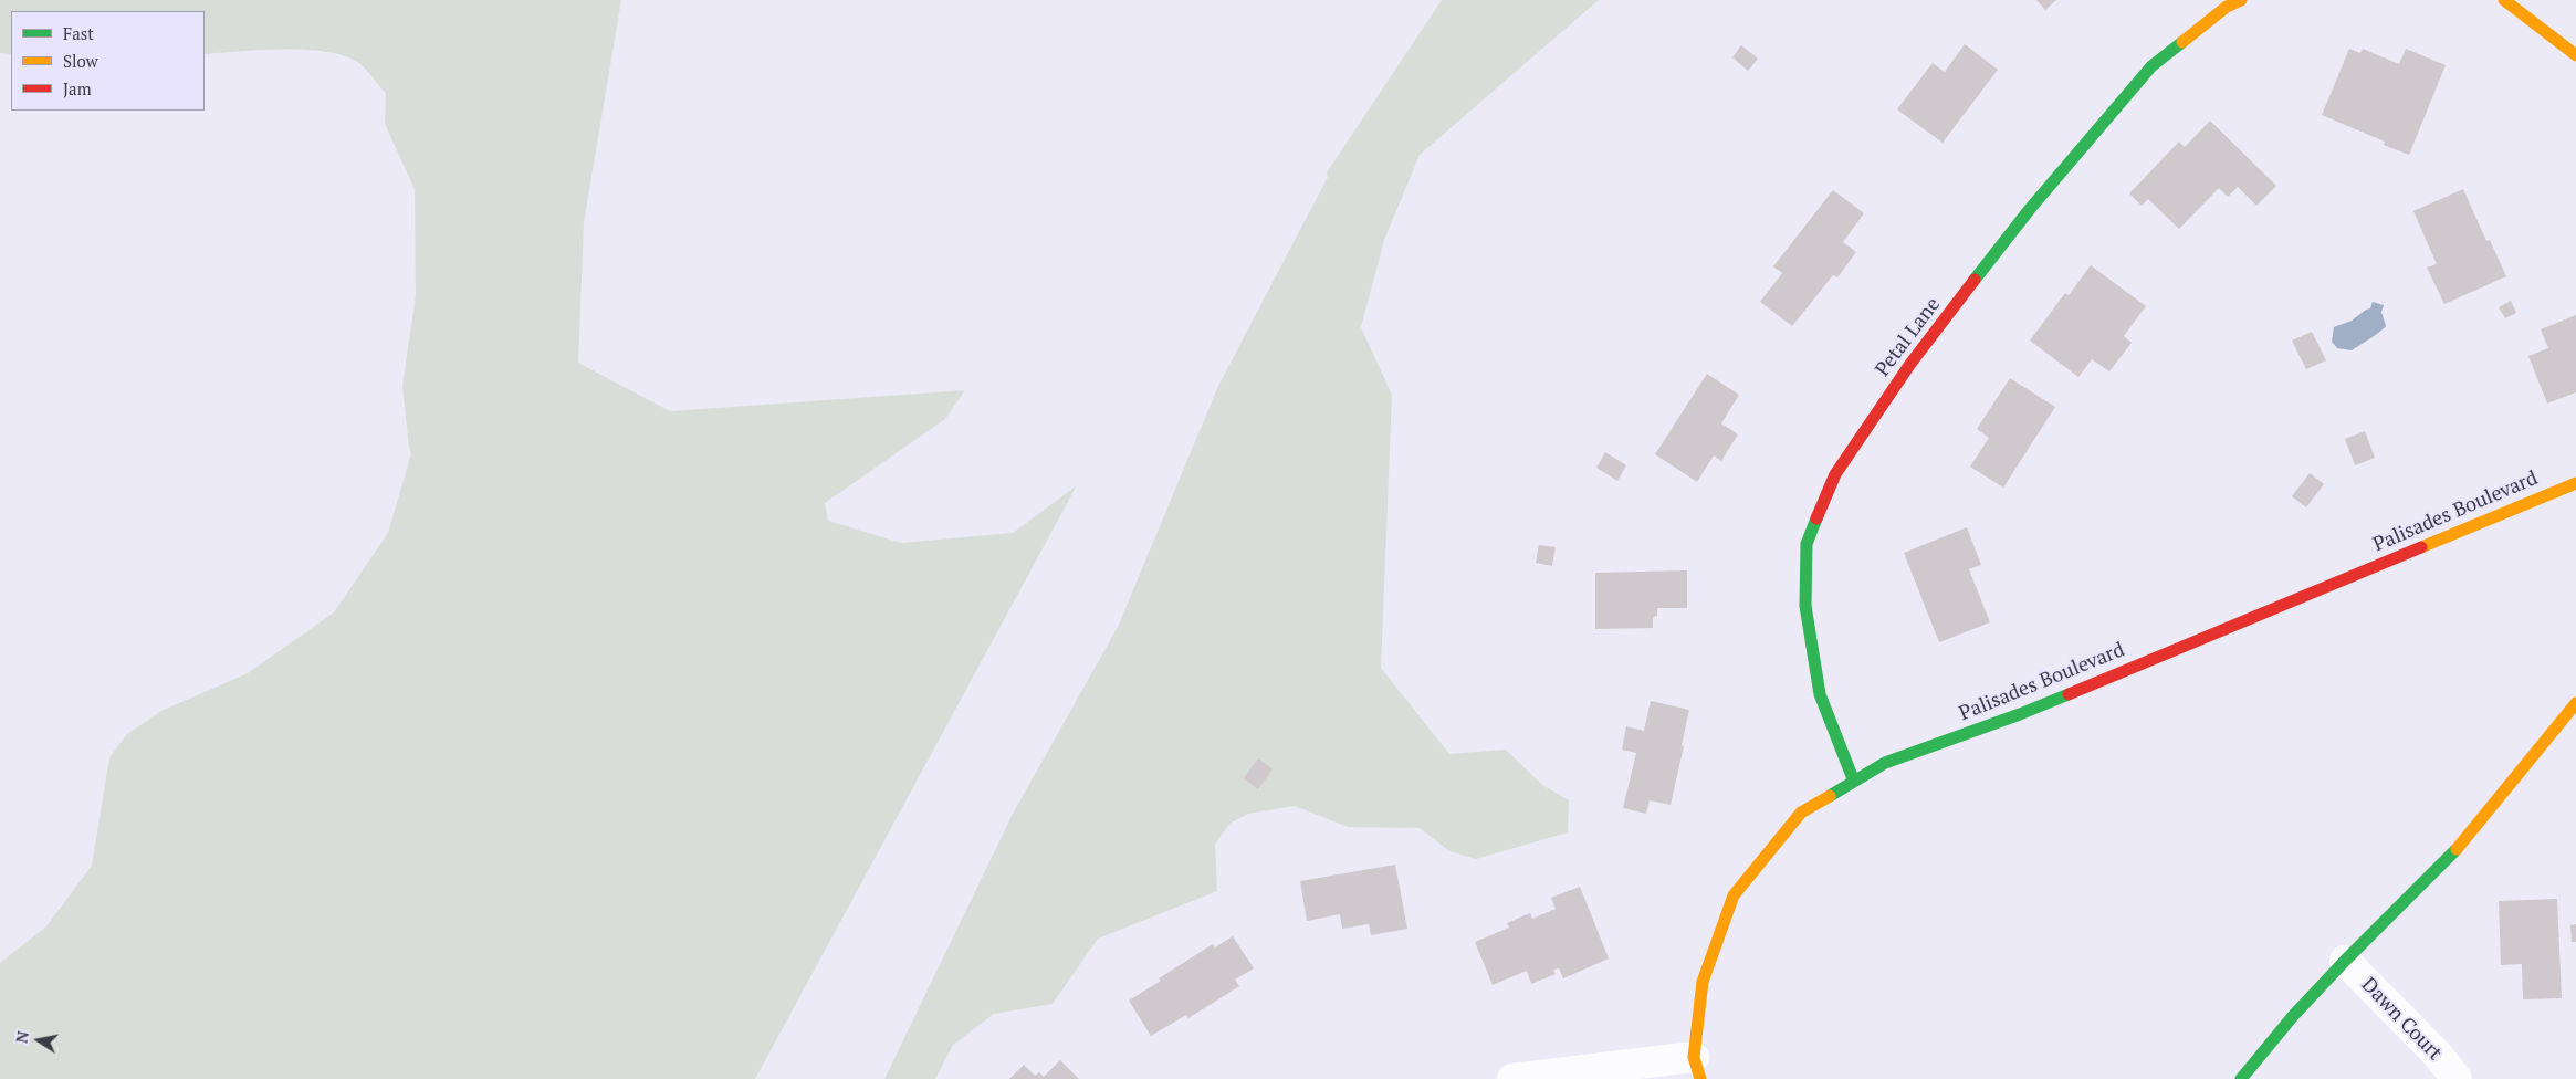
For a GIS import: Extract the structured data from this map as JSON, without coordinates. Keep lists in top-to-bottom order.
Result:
{
  "streets": {
    "street": ["Petal Lane", "Palisades Boulevard", "Dawn Court"]
  },
  "crossings": [
    ["Petal Lane", "Palisades Boulevard"]
  ],
  "legend": ["Fast", "Slow", "Jam"],
  "north": "left"
}
